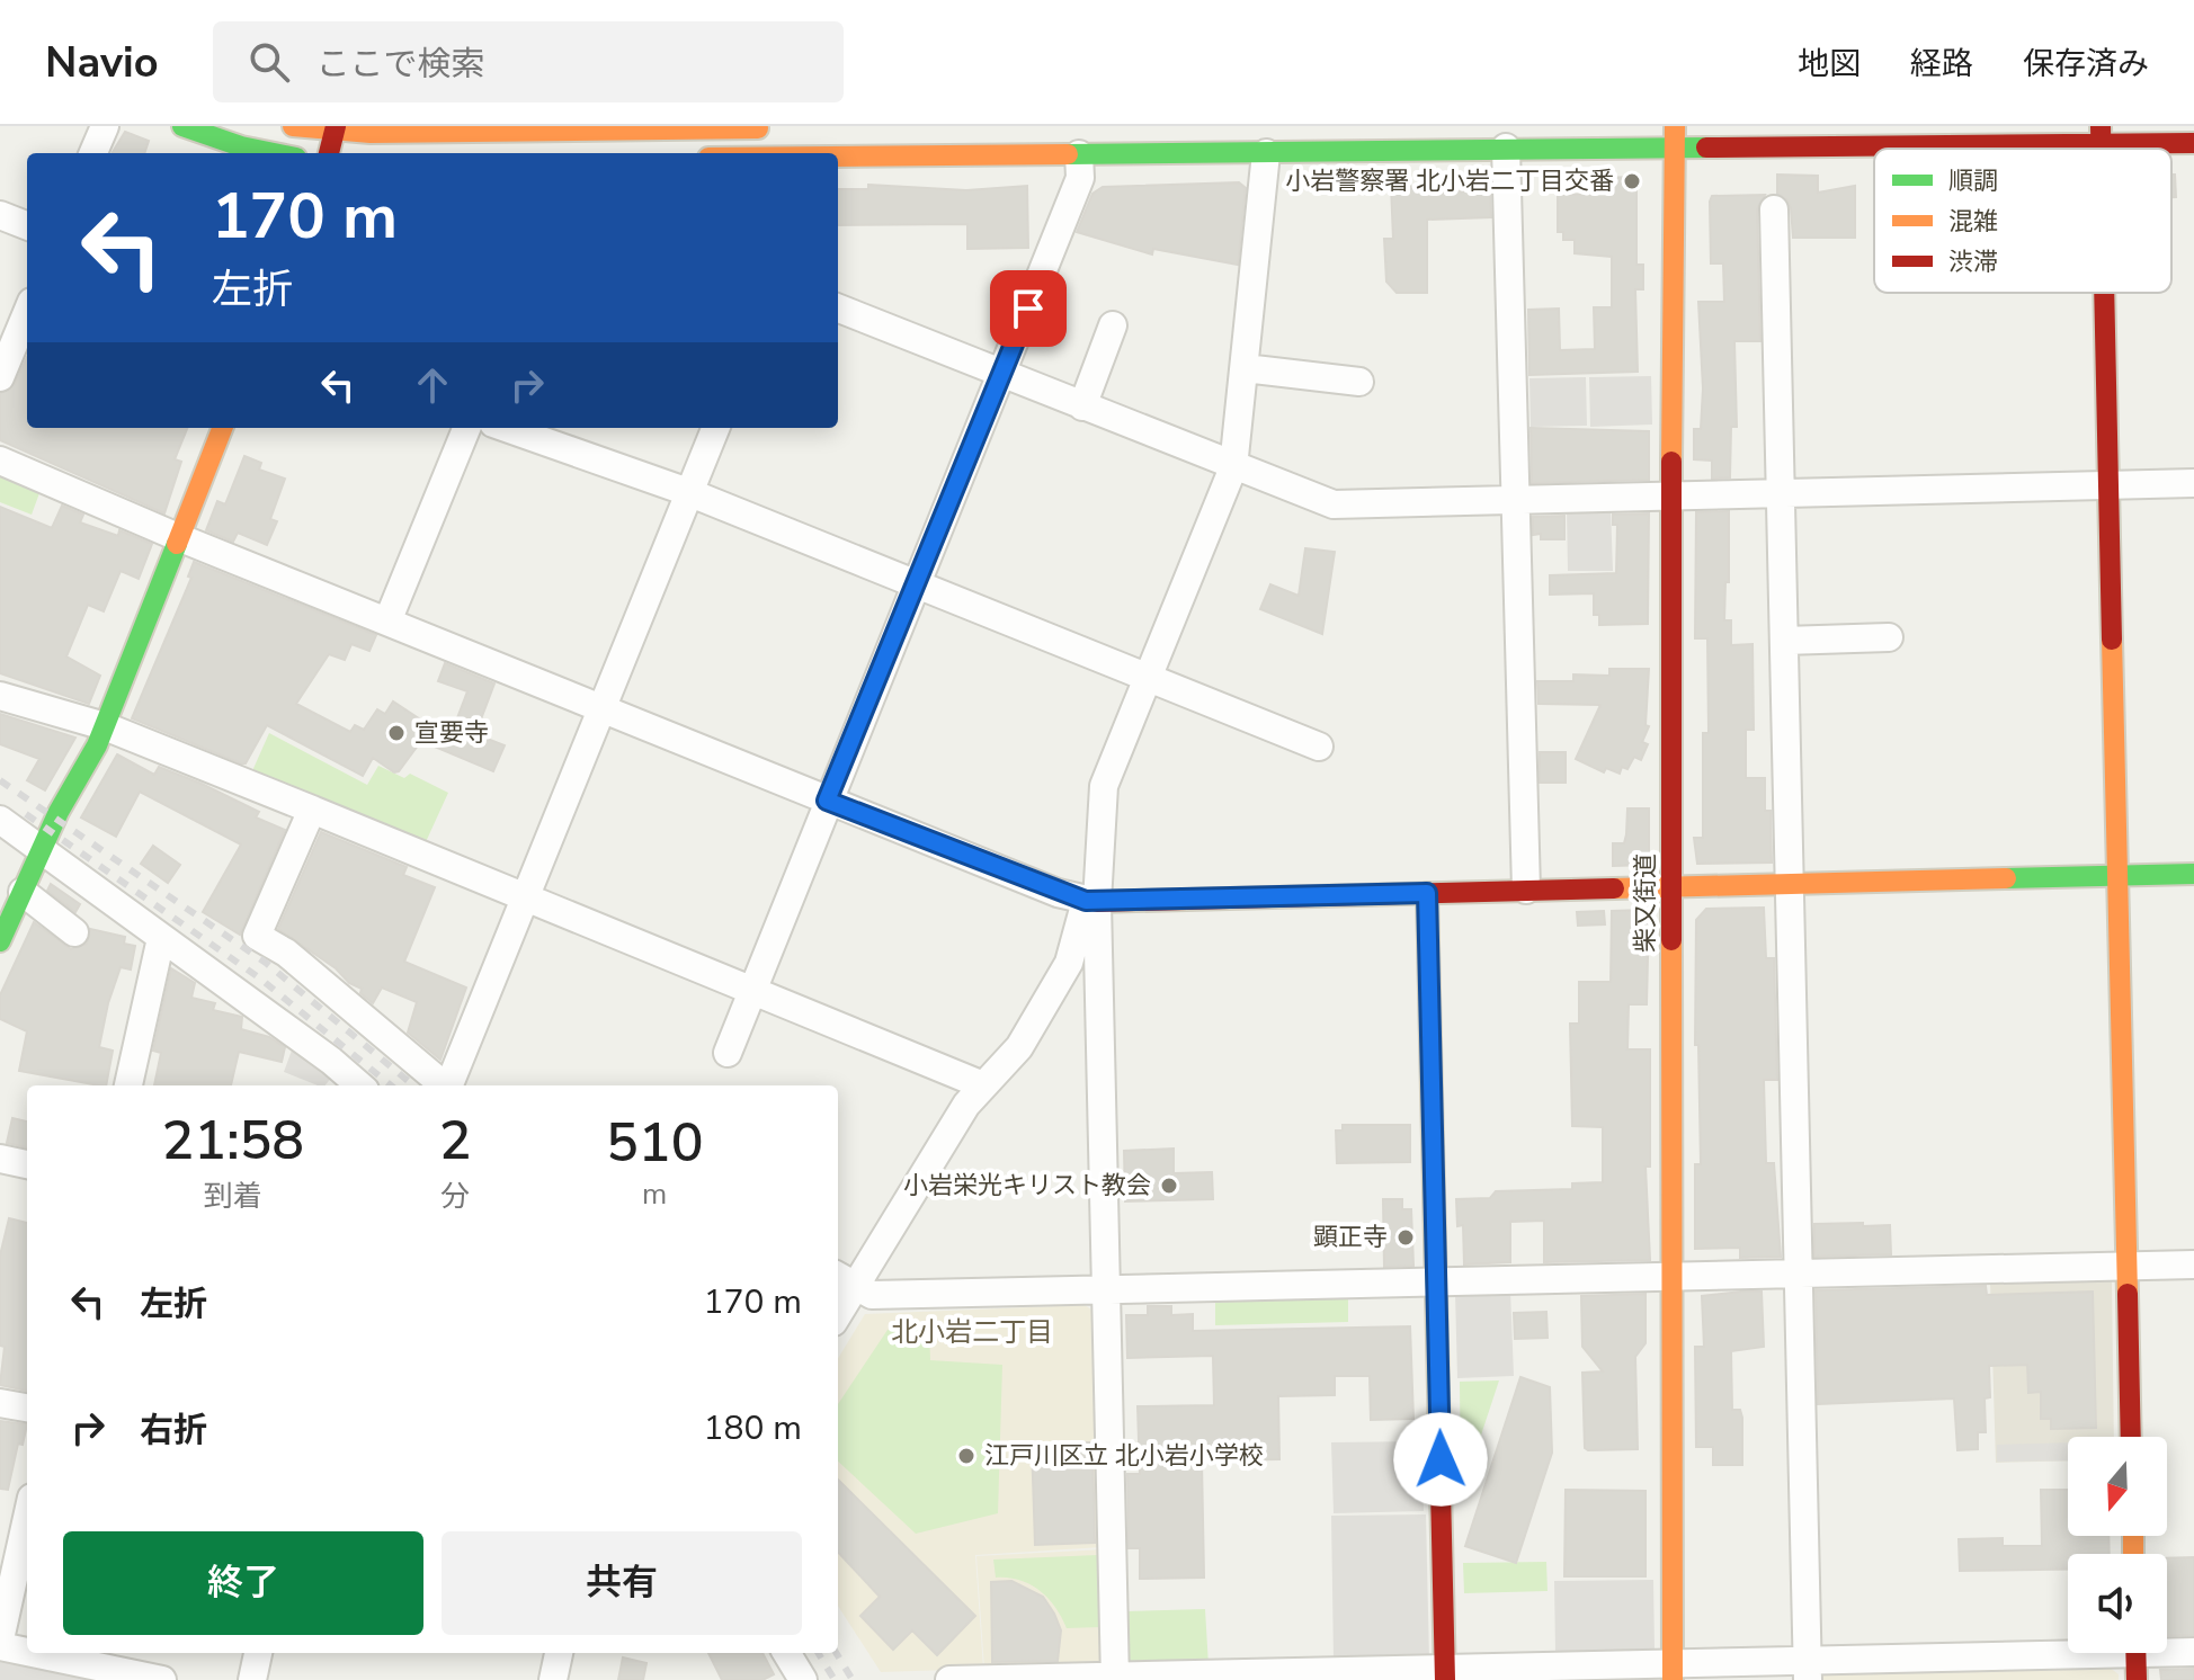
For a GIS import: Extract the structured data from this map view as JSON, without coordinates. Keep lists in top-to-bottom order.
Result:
{
  "streets": {
    "street": ["柴又街道"]
  },
  "districts": ["北小岩二丁目"],
  "places": [
    "小岩警察署 北小岩二丁目交番",
    "宣要寺",
    "小岩栄光キリスト教会",
    "顕正寺",
    "江戸川区立 北小岩小学校"
  ],
  "legend": ["順調", "混雑", "渋滞"],
  "north": "bottom",
  "page": {
    "header": "Navio",
    "search": "ここで検索",
    "nav": ["地図", "経路", "保存済み"],
    "turn": ["170 m", "左折"],
    "eta": [
      "21:58",
      "到着",
      "2",
      "分",
      "510",
      "m"
    ],
    "list": [
      {
        "name": "左折",
        "value": "170 m"
      },
      {
        "name": "右折",
        "value": "180 m"
      }
    ],
    "buttons": ["終了", "共有"]
  }
}
